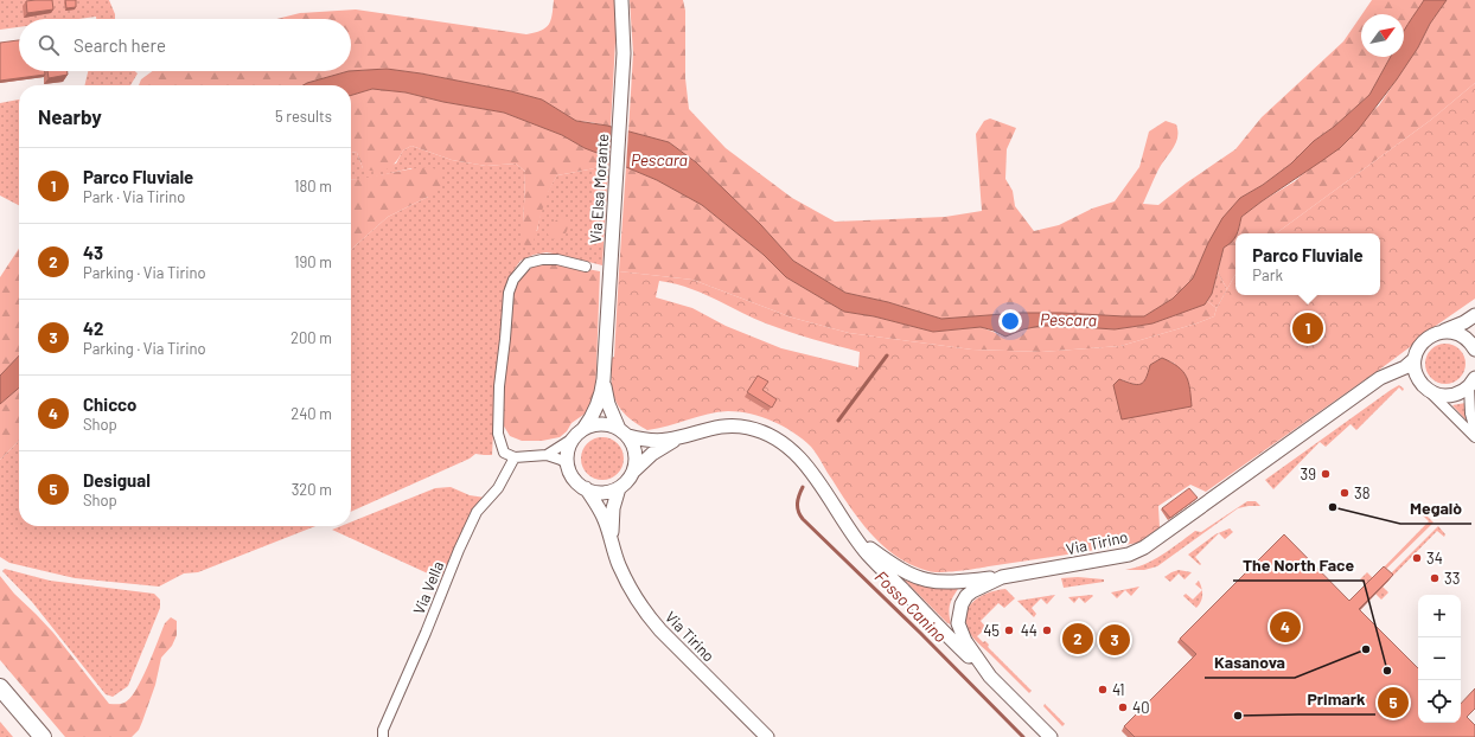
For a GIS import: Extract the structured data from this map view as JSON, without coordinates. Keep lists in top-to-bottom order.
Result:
{
  "streets": {
    "street": ["Via Elsa Morante", "Via Tirino", "Via Vella"]
  },
  "crossings": [
    ["Via Elsa Morante", "Via Tirino"]
  ],
  "water": ["Pescara", "Fosso Canino"],
  "places": [
    "39",
    "38",
    "Megalò",
    "34",
    "33",
    "45",
    "44",
    "Kasanova",
    "The North Face",
    "41",
    "40",
    "Primark"
  ],
  "north": "top right",
  "page": {
    "search": "Search here",
    "heading": ["Nearby", "5 results"],
    "list": [
      {
        "mark": "1",
        "name": "Parco Fluviale",
        "note": "Park · Via Tirino",
        "value": "180 m"
      },
      {
        "mark": "2",
        "name": "43",
        "note": "Parking · Via Tirino",
        "value": "190 m"
      },
      {
        "mark": "3",
        "name": "42",
        "note": "Parking · Via Tirino",
        "value": "200 m"
      },
      {
        "mark": "4",
        "name": "Chicco",
        "note": "Shop",
        "value": "240 m"
      },
      {
        "mark": "5",
        "name": "Desigual",
        "note": "Shop",
        "value": "320 m"
      }
    ],
    "popup": ["Parco Fluviale", "Park"],
    "pins": [
      "1",
      "4",
      "2",
      "3",
      "5"
    ],
    "map_buttons": ["+", "−"]
  }
}
